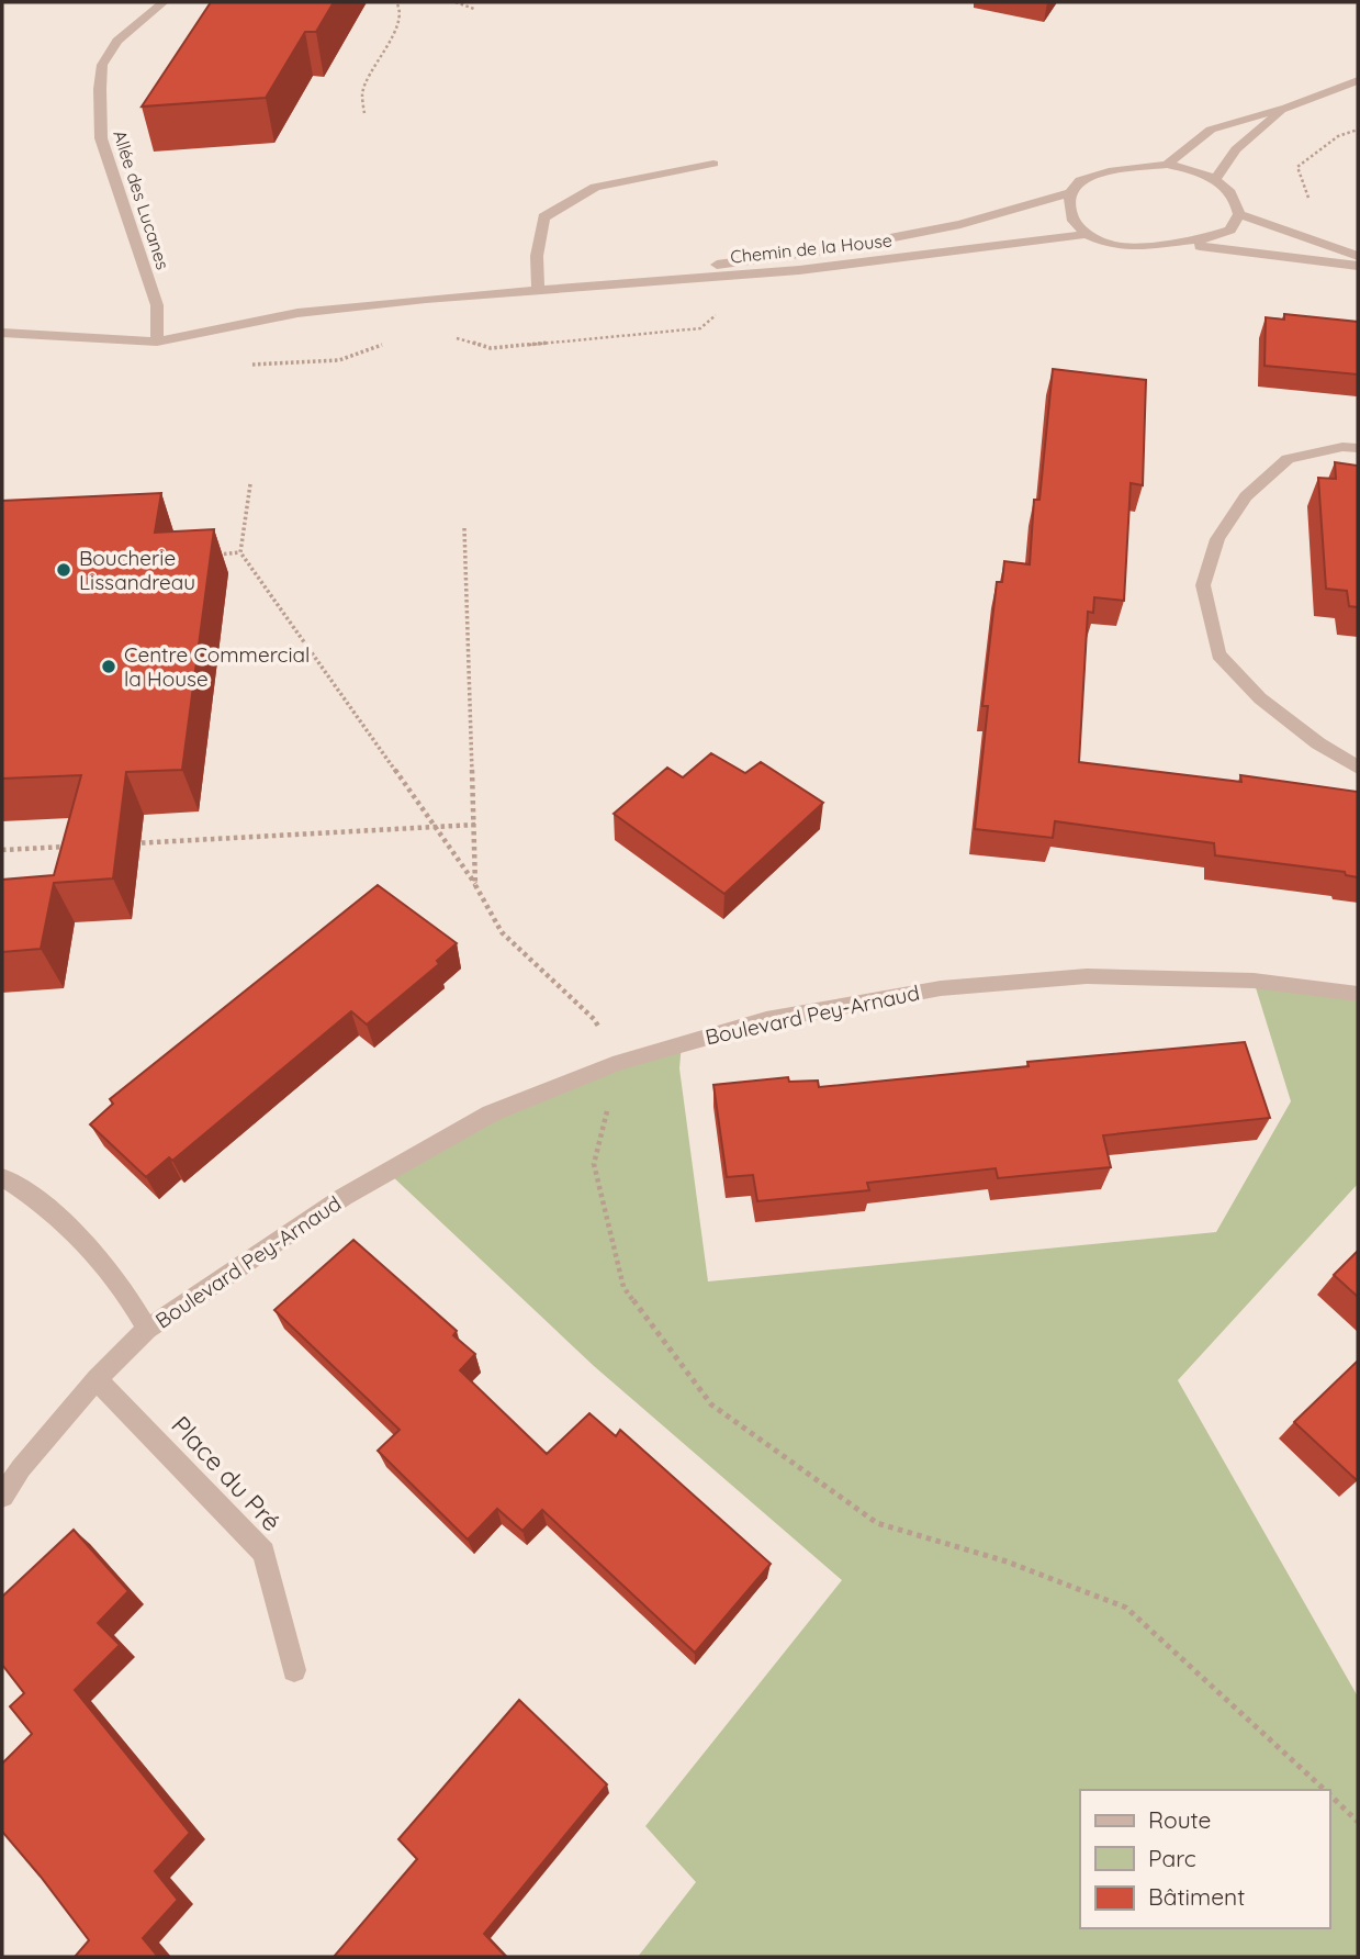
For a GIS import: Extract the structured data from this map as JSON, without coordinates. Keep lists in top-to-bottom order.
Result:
{
  "streets": {
    "street": [
      "Allée des Lucanes",
      "Chemin de la House",
      "Boulevard Pey-Arnaud",
      "Place du Pré"
    ]
  },
  "crossings": [
    ["Allée des Lucanes", "Chemin de la House"],
    ["Boulevard Pey-Arnaud", "Place du Pré"]
  ],
  "places": ["Boucherie Lissandreau", "Centre Commercial la House"],
  "legend": ["Route", "Parc", "Bâtiment"]
}
